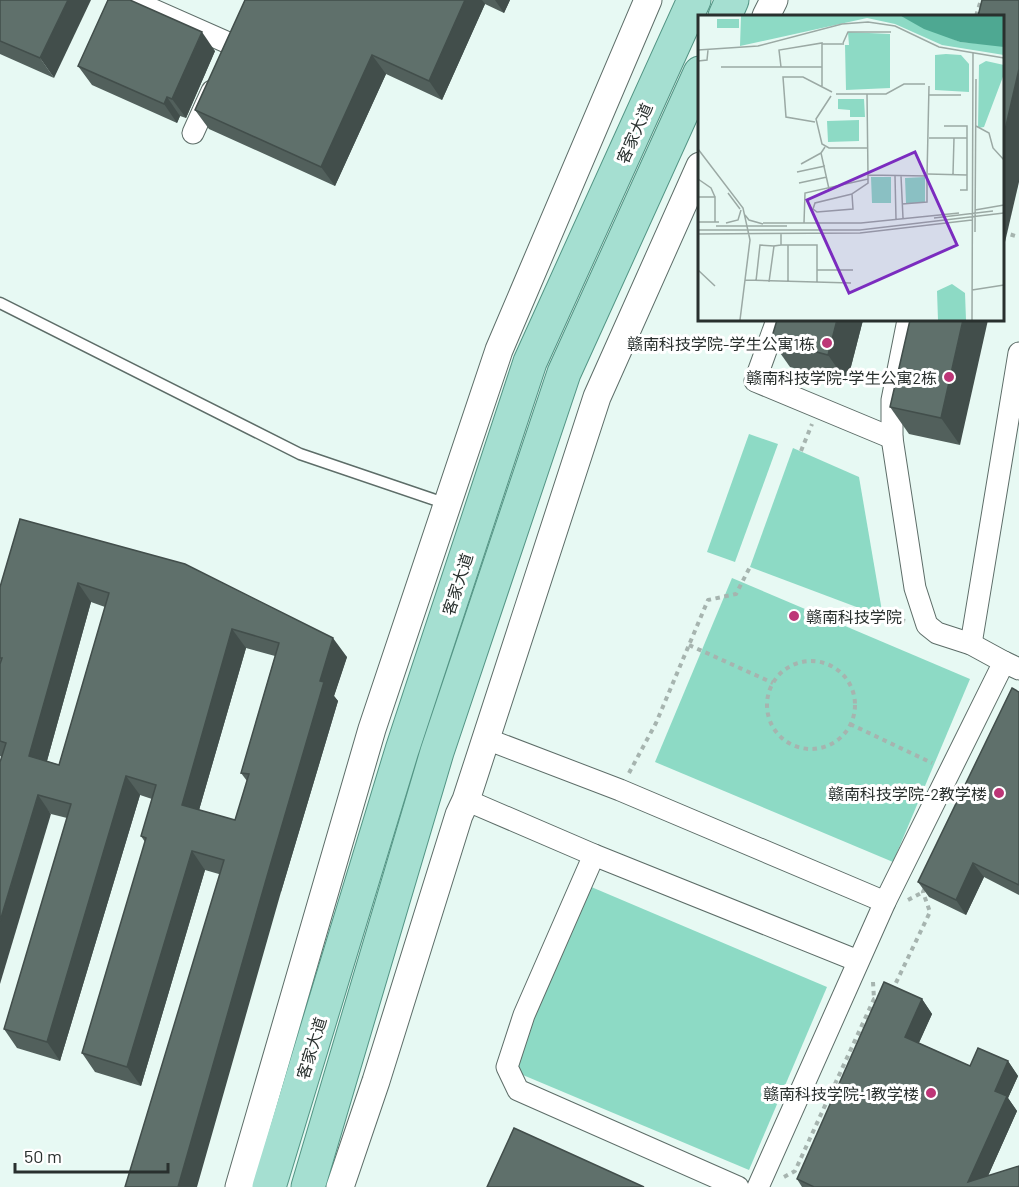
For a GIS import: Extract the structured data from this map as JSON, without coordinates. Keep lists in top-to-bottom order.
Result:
{
  "streets": {
    "main road": ["客家大道"]
  },
  "places": [
    "赣南科技学院-学生公寓1栋",
    "赣南科技学院-学生公寓2栋",
    "赣南科技学院",
    "赣南科技学院-2教学楼",
    "赣南科技学院-1教学楼"
  ],
  "scale_bar": "50 m"
}
